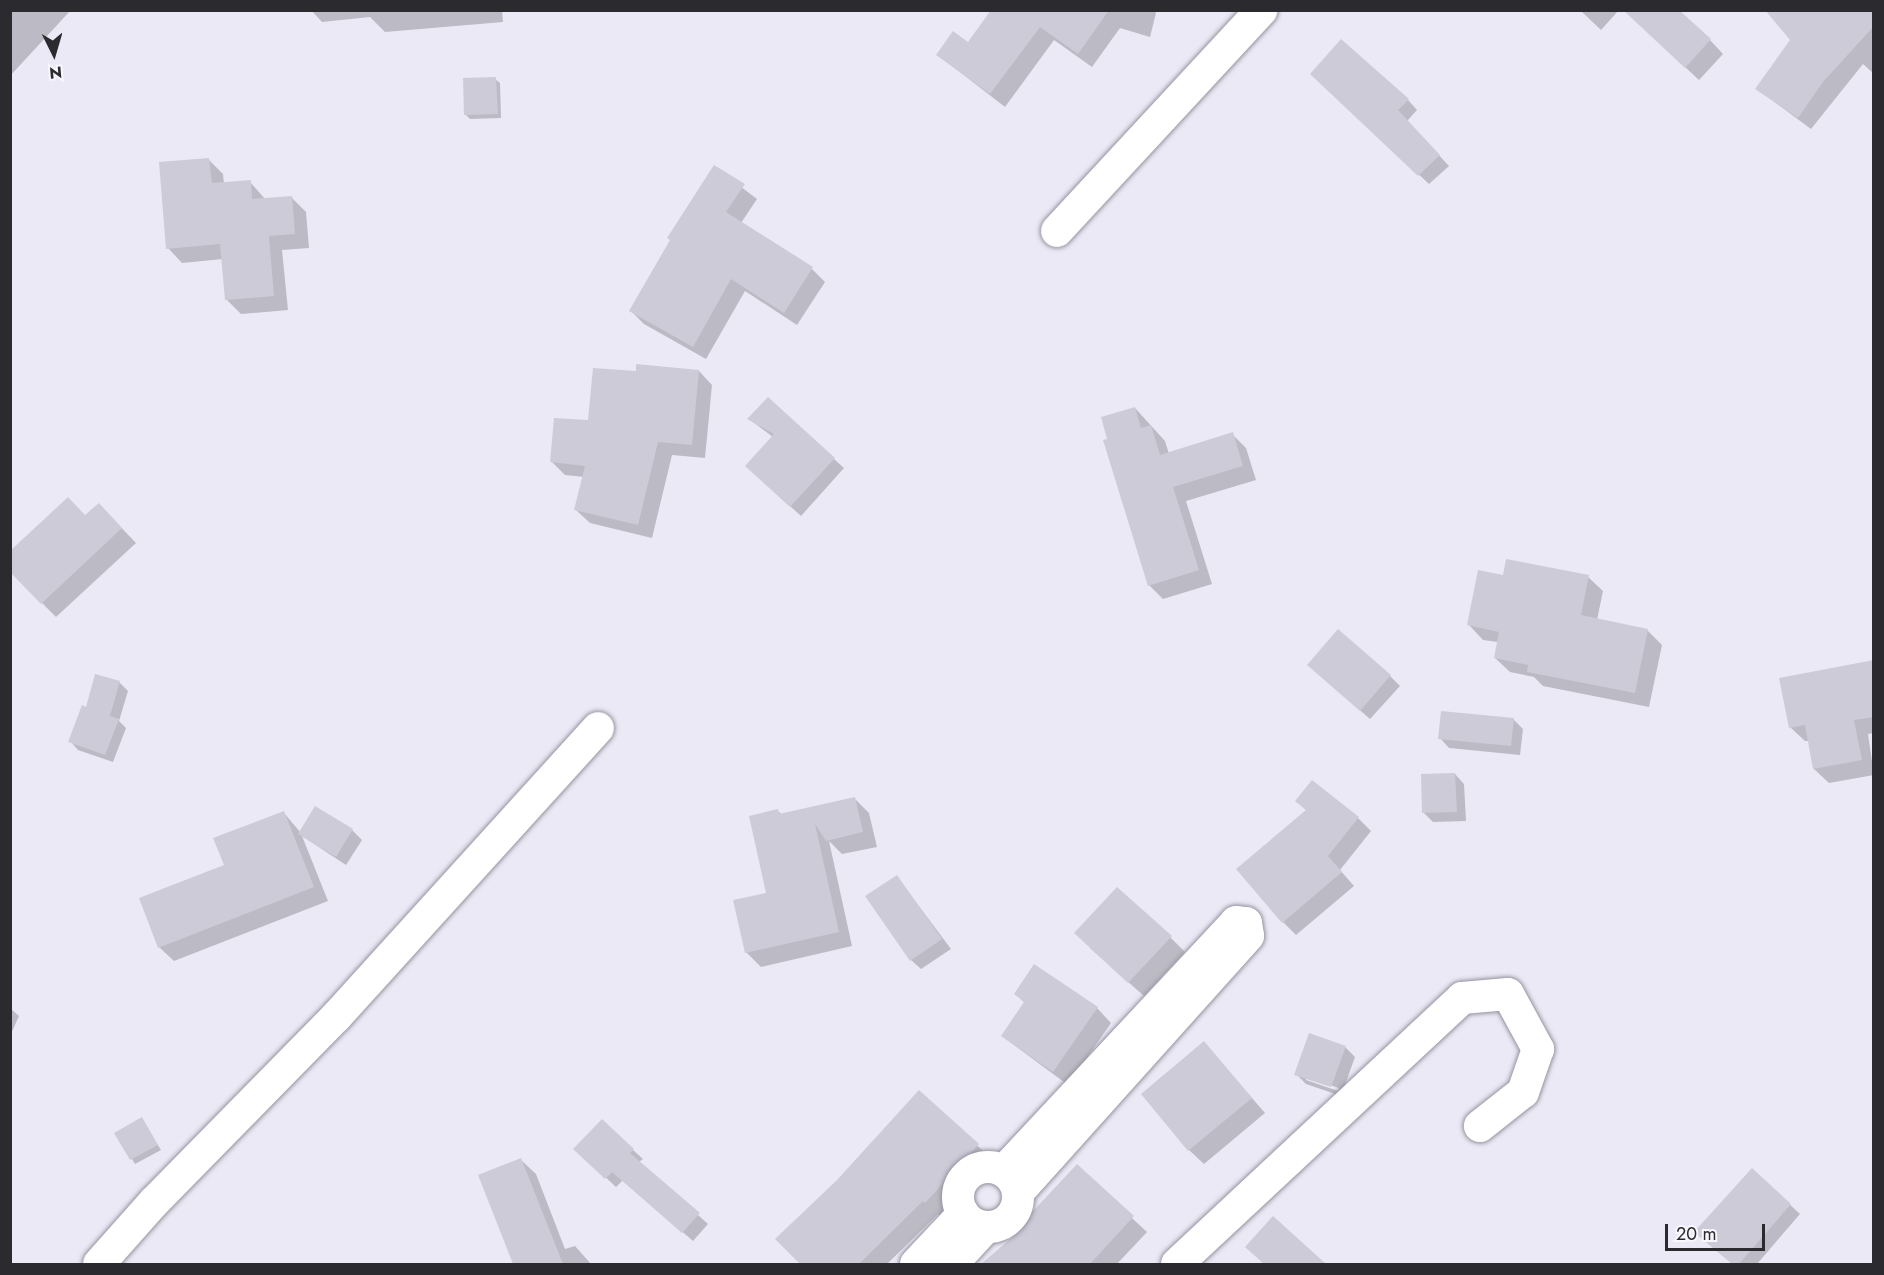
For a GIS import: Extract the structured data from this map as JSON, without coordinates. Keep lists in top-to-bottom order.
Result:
{
  "scale_bar": "20 m",
  "north": "bottom"
}
